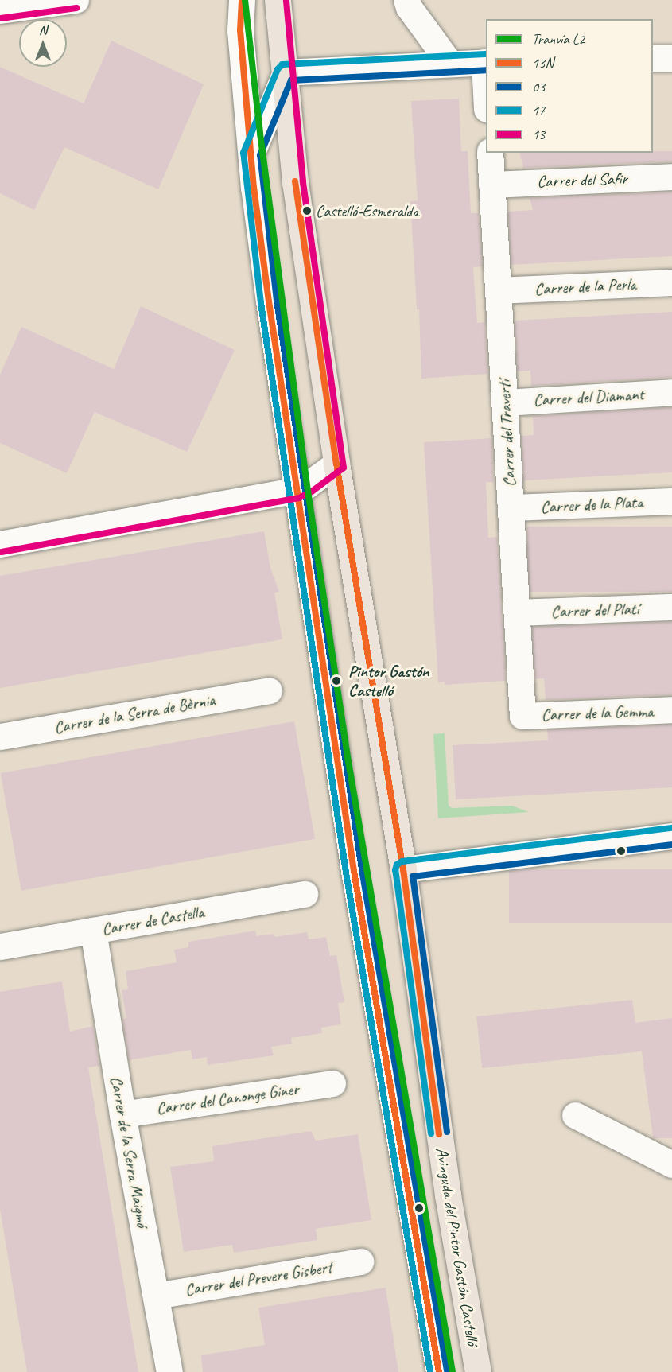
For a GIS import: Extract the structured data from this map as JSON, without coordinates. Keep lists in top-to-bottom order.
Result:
{
  "streets": {
    "main road": ["Avinguda del Pintor Gastón Castelló"],
    "street": [
      "Carrer del Safir",
      "Carrer de la Perla",
      "Carrer del Diamant",
      "Carrer del Travertí",
      "Carrer de la Plata",
      "Carrer del Platí",
      "Carrer de la Gemma",
      "Carrer de la Serra de Bèrnia",
      "Carrer de Castella",
      "Carrer del Canonge Giner",
      "Carrer de la Serra Maigmó",
      "Carrer del Prevere Gisbert"
    ]
  },
  "crossings": [
    ["Carrer del Safir", "Carrer del Travertí"],
    ["Carrer de la Perla", "Carrer del Travertí"],
    ["Carrer del Diamant", "Carrer del Travertí"],
    ["Carrer del Travertí", "Carrer de la Plata"],
    ["Carrer del Travertí", "Carrer del Platí"],
    ["Carrer del Travertí", "Carrer de la Gemma"],
    ["Carrer de Castella", "Carrer de la Serra Maigmó"],
    ["Carrer del Canonge Giner", "Carrer de la Serra Maigmó"],
    ["Carrer de la Serra Maigmó", "Carrer del Prevere Gisbert"]
  ],
  "places": ["Castelló-Esmeralda", "Pintor Gastón Castelló"],
  "lines": [
    "tram line L2",
    "transit line 13N",
    "transit line 13",
    "transit line 17",
    "transit line 03"
  ],
  "legend": [
    "Tranvía L2",
    "13N",
    "03",
    "17",
    "13"
  ],
  "north": "top"
}
